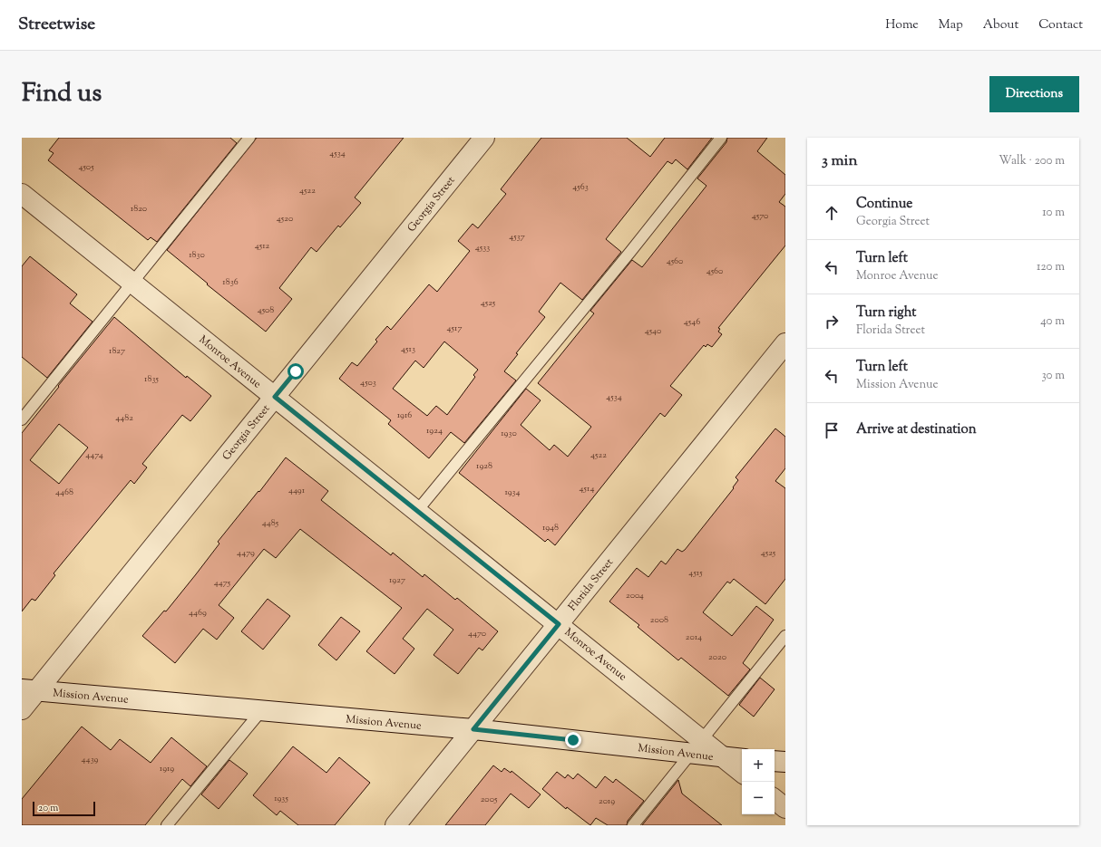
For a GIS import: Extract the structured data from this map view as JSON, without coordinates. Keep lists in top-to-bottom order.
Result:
{
  "streets": {
    "street": [
      "Georgia Street",
      "Monroe Avenue",
      "Florida Street",
      "Mission Avenue"
    ]
  },
  "crossings": [
    ["Georgia Street", "Monroe Avenue"],
    ["Georgia Street", "Mission Avenue"],
    ["Monroe Avenue", "Florida Street"],
    ["Monroe Avenue", "Mission Avenue"],
    ["Florida Street", "Mission Avenue"]
  ],
  "house_numbers": [
    "4534",
    "4505",
    "4563",
    "4522",
    "1820",
    "4570",
    "4520",
    "4537",
    "4512",
    "4533",
    "1830",
    "4560",
    "4560",
    "1836",
    "4525",
    "4508",
    "4546",
    "4517",
    "4540",
    "4513",
    "1827",
    "1835",
    "4503",
    "4534",
    "1916",
    "4482",
    "1924",
    "1930",
    "4474",
    "4522",
    "1928",
    "4514",
    "4491",
    "4468",
    "1934",
    "4485",
    "1948",
    "4479",
    "4525",
    "4515",
    "1927",
    "4475",
    "2004",
    "4469",
    "2008",
    "4470",
    "2014",
    "2020",
    "4439",
    "1919",
    "1935",
    "2005",
    "2019"
  ],
  "scale_bar": "20 m",
  "page": {
    "header": "Streetwise",
    "nav": [
      "Home",
      "Map",
      "About",
      "Contact"
    ],
    "title": "Find us",
    "buttons": "Directions",
    "heading": ["3 min", "Walk · 200 m"],
    "list": [
      ["Continue", "Georgia Street", "10 m"],
      ["Turn left", "Monroe Avenue", "120 m"],
      ["Turn right", "Florida Street", "40 m"],
      ["Turn left", "Mission Avenue", "30 m"],
      "Arrive at destination"
    ],
    "map_buttons": ["+", "−"],
    "scale": "20 m"
  }
}
